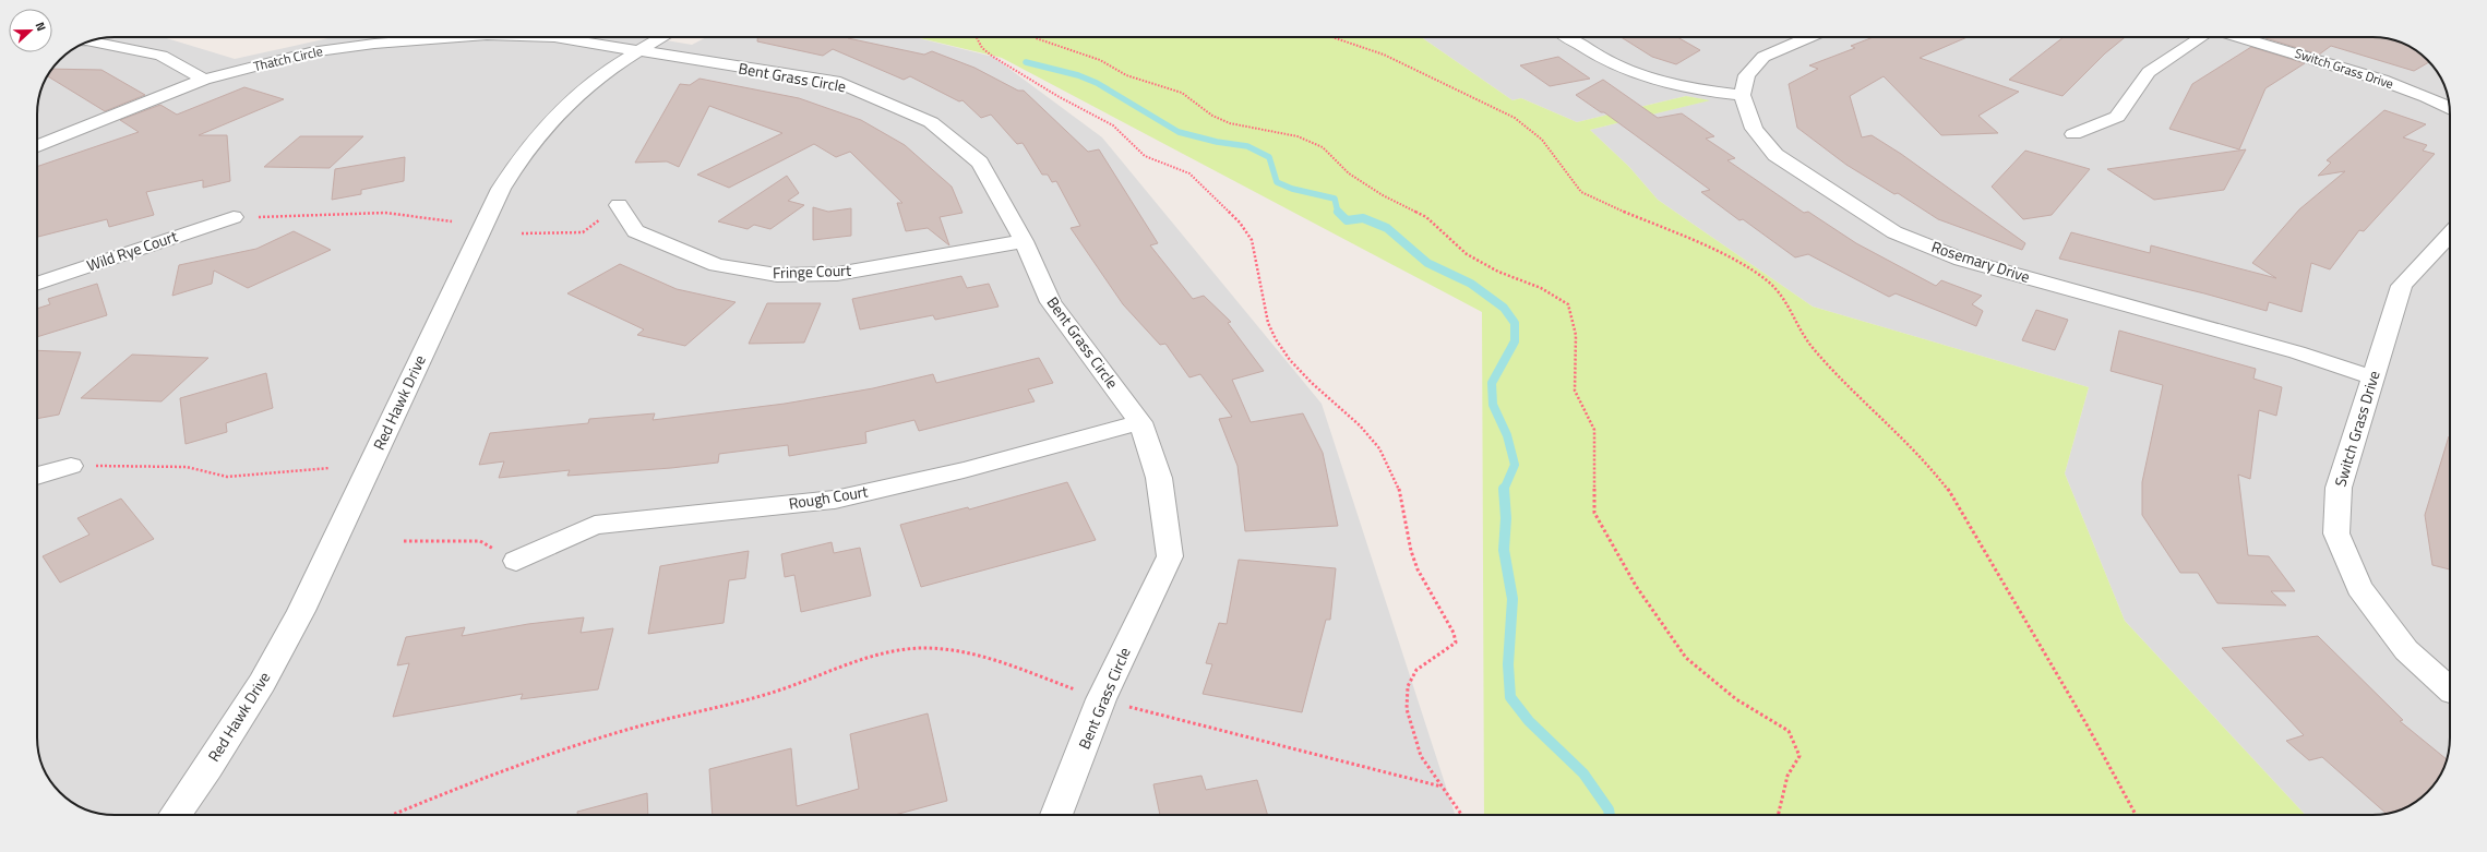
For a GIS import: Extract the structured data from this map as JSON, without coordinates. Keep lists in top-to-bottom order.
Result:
{
  "streets": {
    "street": [
      "Thatch Circle",
      "Switch Grass Drive",
      "Bent Grass Circle",
      "Wild Rye Court",
      "Rosemary Drive",
      "Fringe Court",
      "Red Hawk Drive",
      "Rough Court"
    ]
  },
  "crossings": [
    ["Thatch Circle", "Bent Grass Circle"],
    ["Thatch Circle", "Red Hawk Drive"],
    ["Switch Grass Drive", "Rosemary Drive"],
    ["Bent Grass Circle", "Fringe Court"],
    ["Bent Grass Circle", "Red Hawk Drive"],
    ["Bent Grass Circle", "Rough Court"]
  ],
  "north": "right"
}
